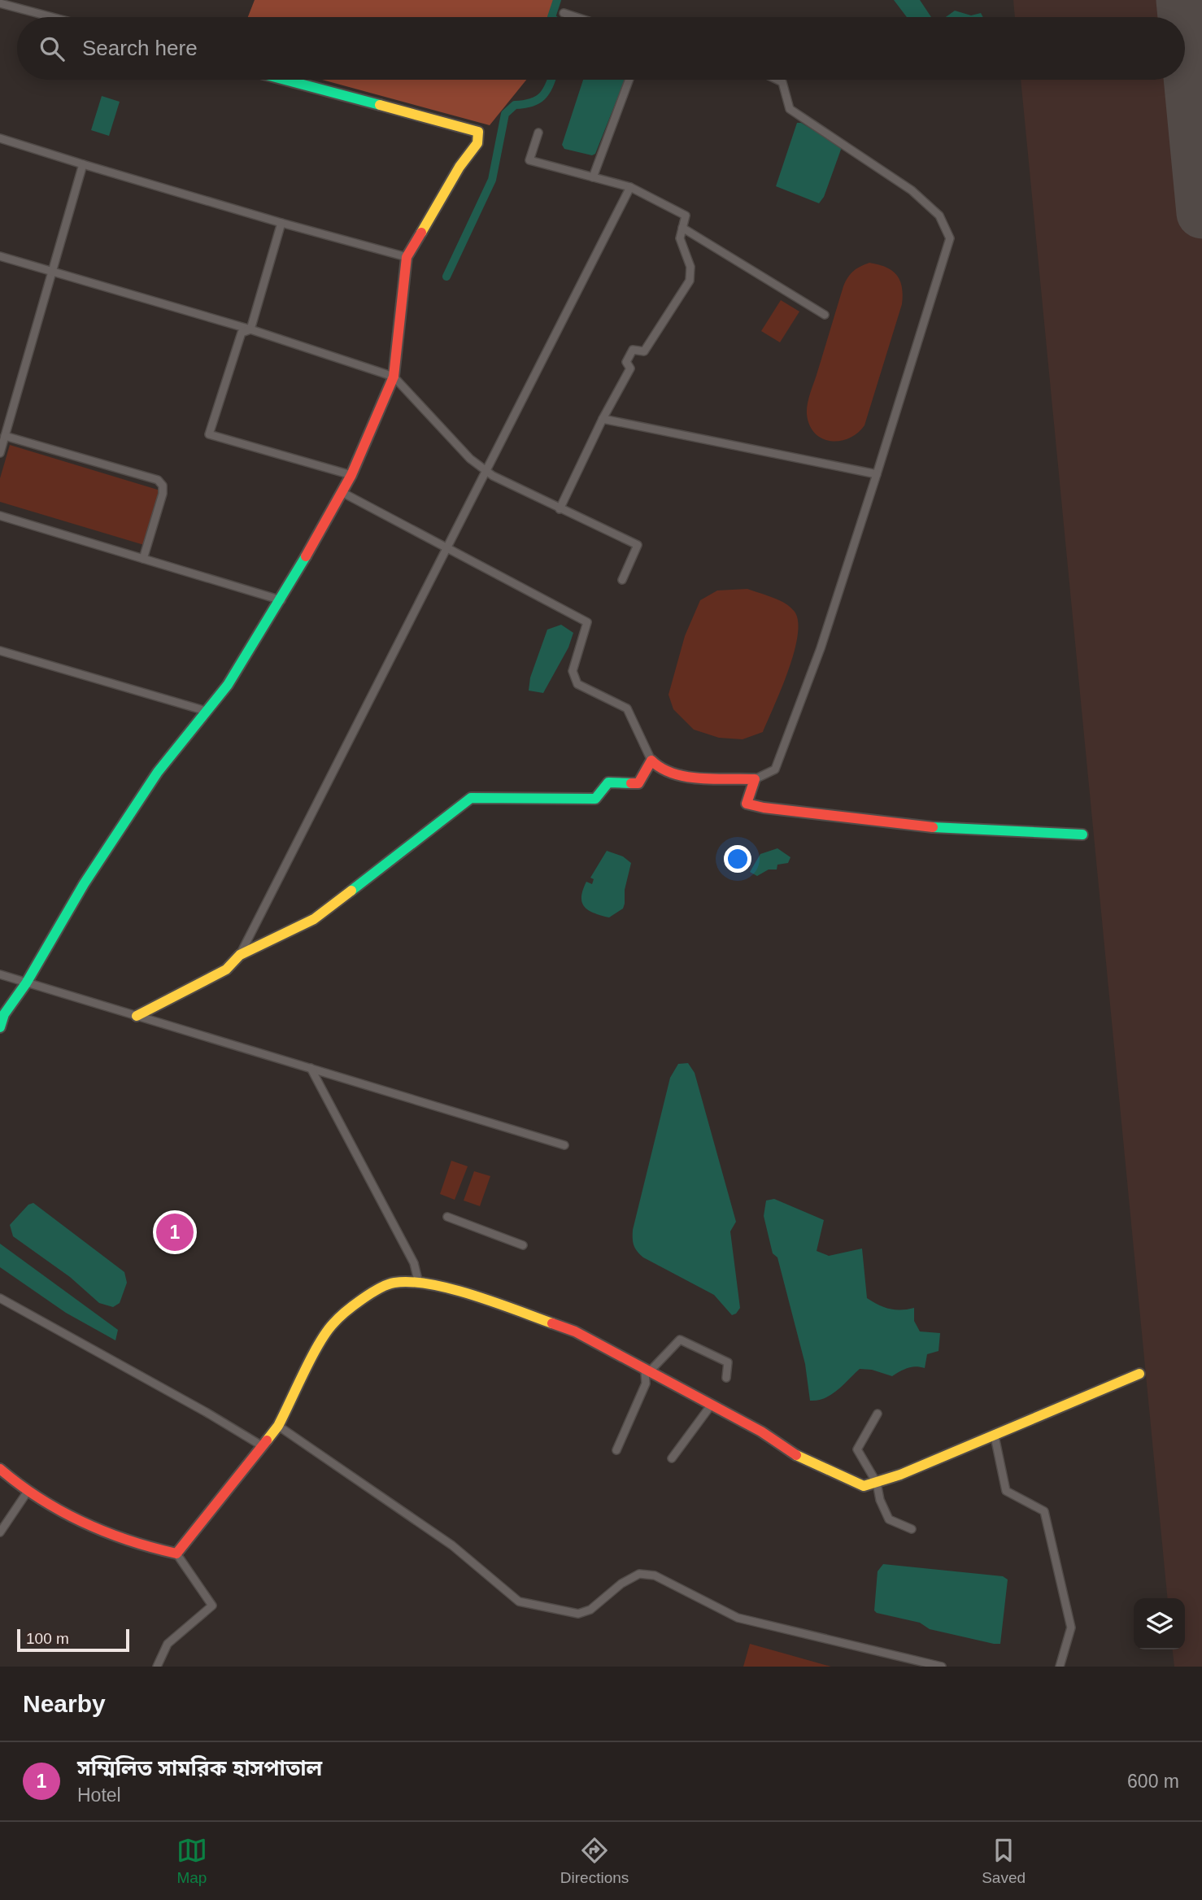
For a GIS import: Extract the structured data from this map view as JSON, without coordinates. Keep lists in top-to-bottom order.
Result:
{
  "scale_bar": "100 m",
  "page": {
    "search": "Search here",
    "pins": "1",
    "scale": "100 m",
    "heading": "Nearby",
    "list": [
      {
        "mark": "1",
        "name": "সম্মিলিত সামরিক হাসপাতাল",
        "note": "Hotel",
        "value": "600 m"
      }
    ],
    "nav": ["Map", "Directions", "Saved"]
  }
}
